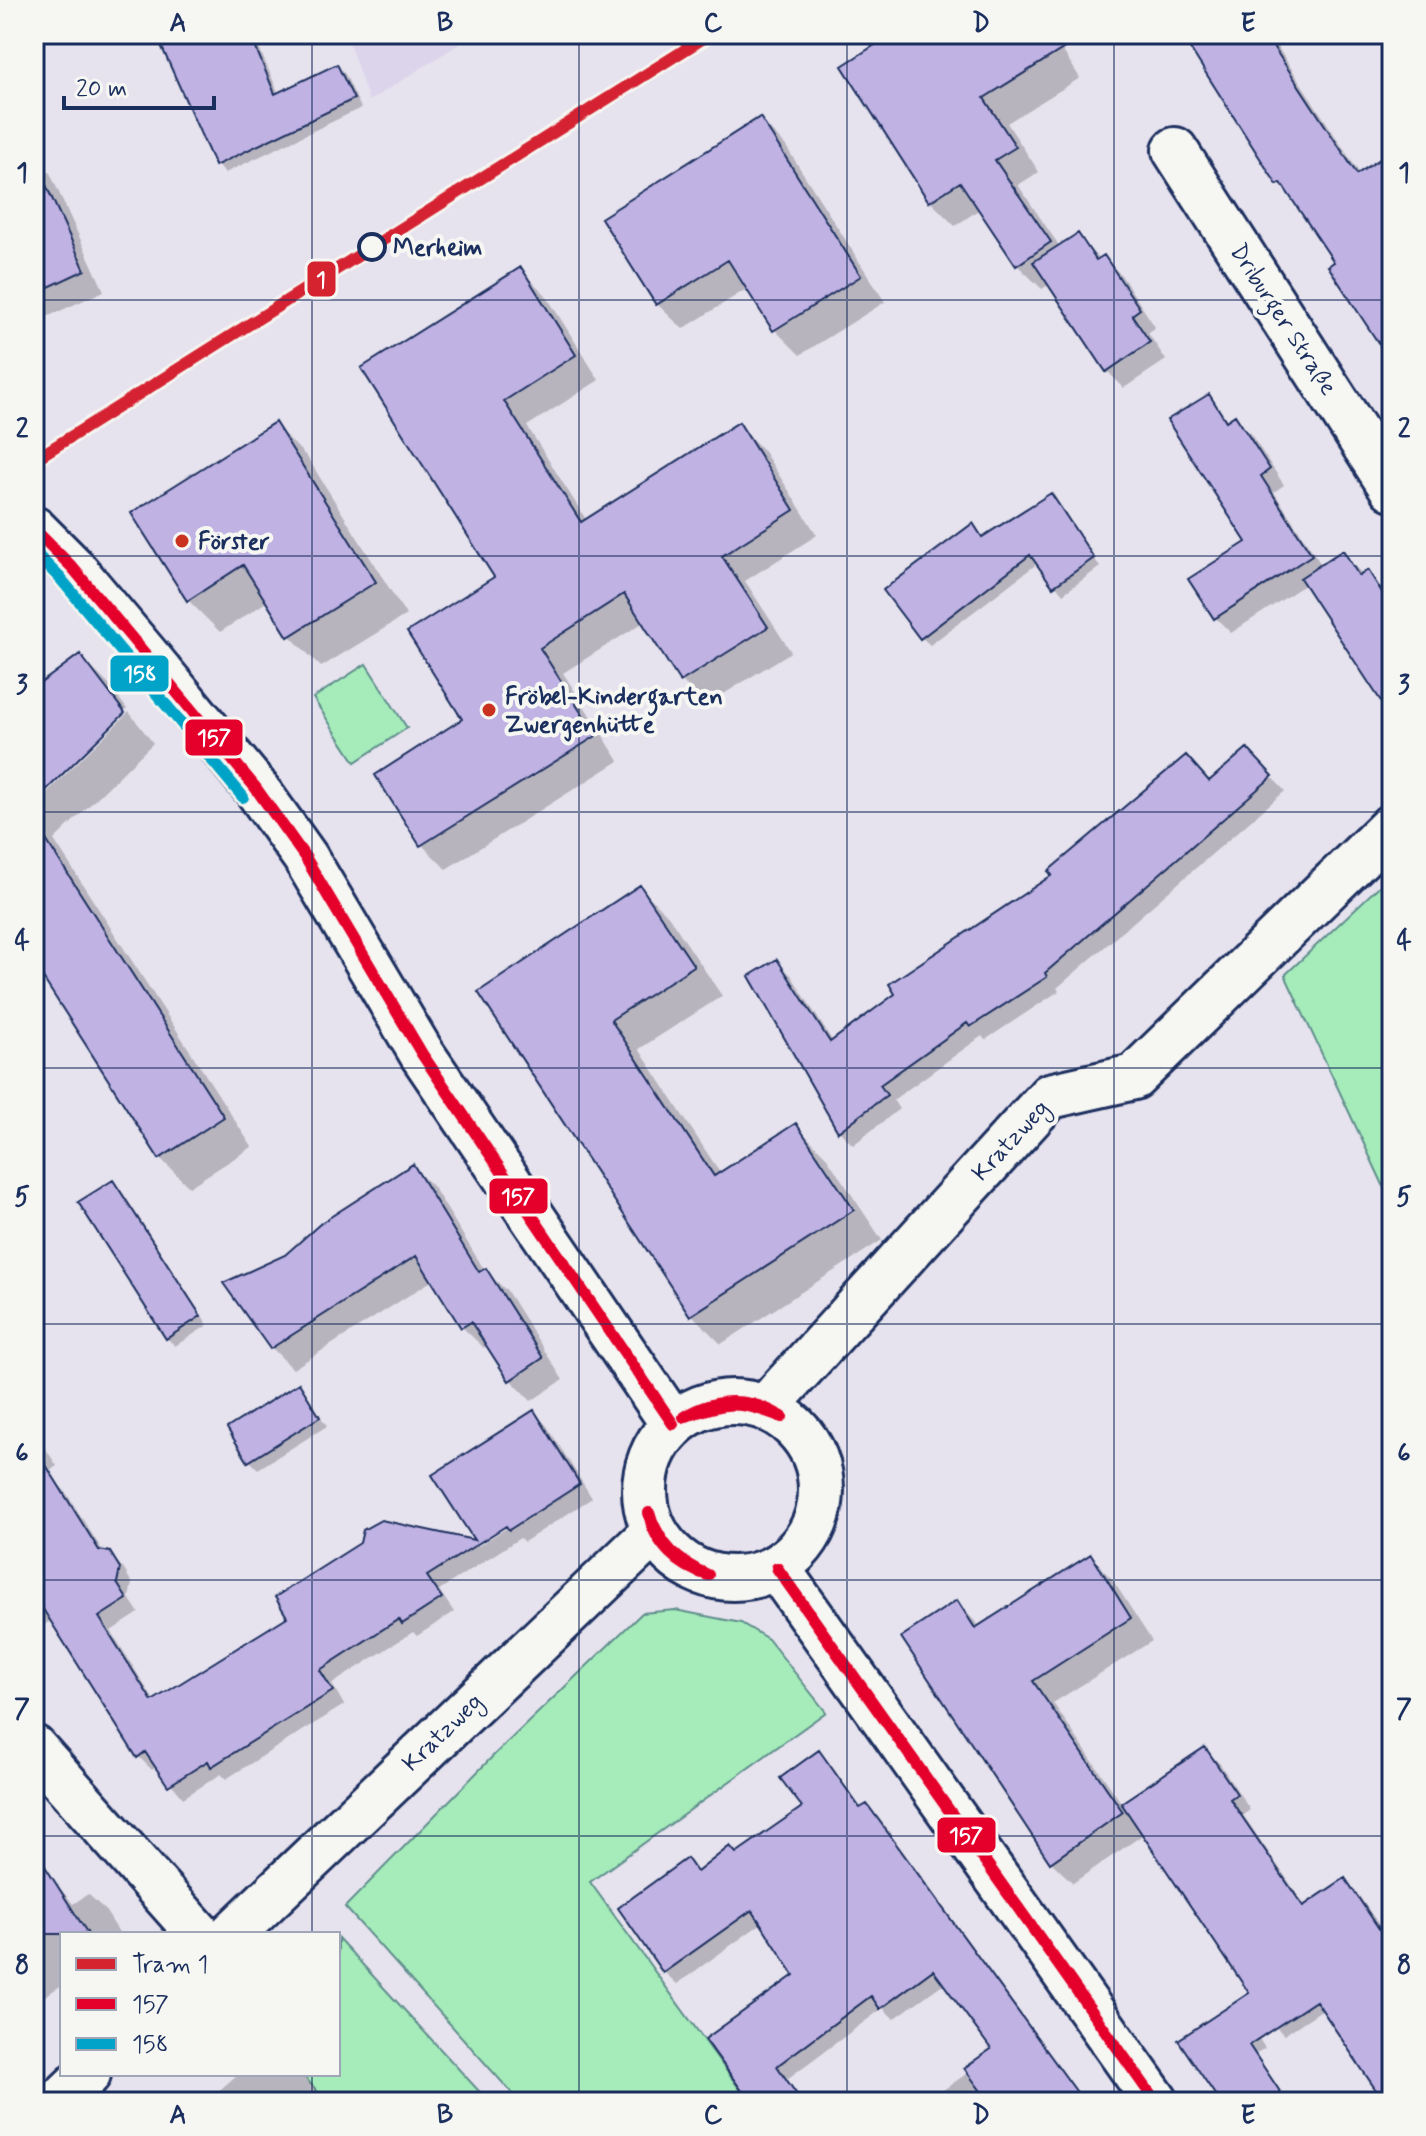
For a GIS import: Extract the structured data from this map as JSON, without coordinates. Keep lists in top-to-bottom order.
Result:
{
  "streets": {
    "street": ["Driburger Straße", "Kratzweg"]
  },
  "places": ["Merheim", "Förster", "Fröbel-Kindergarten Zwergenhütte"],
  "lines": ["tram line 1", "transit line 157", "transit line 158"],
  "legend": ["Tram 1", "157", "158"],
  "scale_bar": "20 m",
  "grid": {
    "columns": [
      "A",
      "B",
      "C",
      "D",
      "E"
    ],
    "rows": [
      "1",
      "2",
      "3",
      "4",
      "5",
      "6",
      "7",
      "8"
    ]
  }
}
